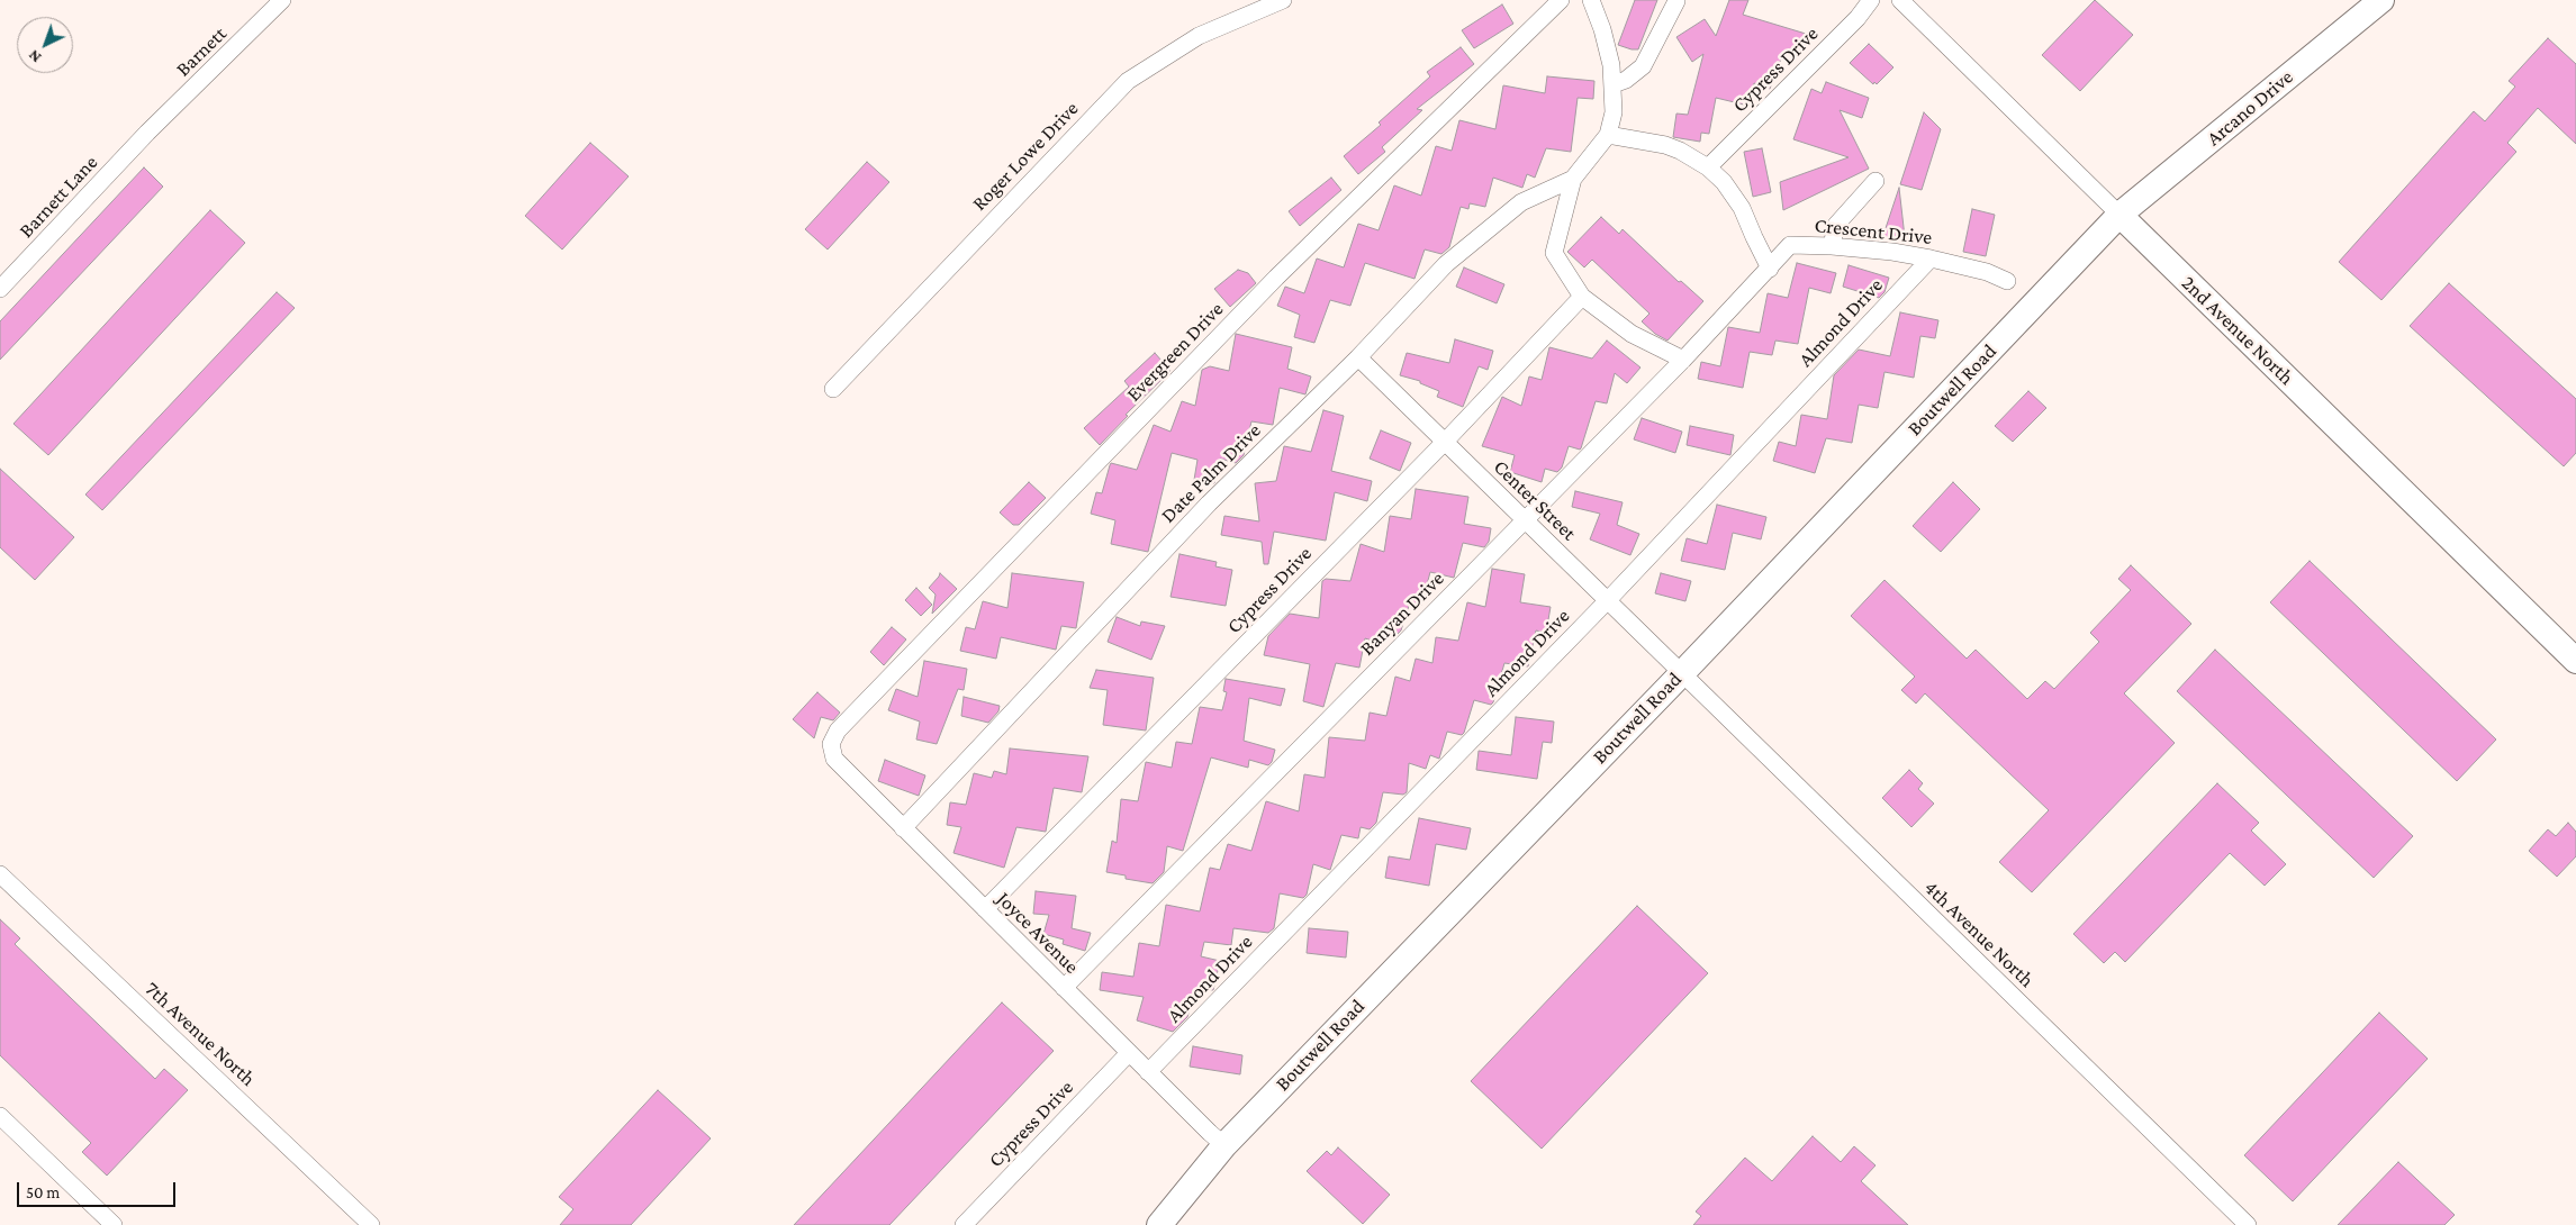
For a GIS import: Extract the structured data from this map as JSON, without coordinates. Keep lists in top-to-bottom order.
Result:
{
  "streets": {
    "street": [
      "Barnett",
      "Cypress Drive",
      "Arcano Drive",
      "Roger Lowe Drive",
      "Barnett Lane",
      "Crescent Drive",
      "Almond Drive",
      "2nd Avenue North",
      "Evergreen Drive",
      "Boutwell Road",
      "Date Palm Drive",
      "Center Street",
      "Banyan Drive",
      "Joyce Avenue",
      "4th Avenue North",
      "7th Avenue North"
    ]
  },
  "crossings": [
    ["Barnett", "Barnett Lane"],
    ["Cypress Drive", "Center Street"],
    ["Cypress Drive", "Joyce Avenue"],
    ["Arcano Drive", "2nd Avenue North"],
    ["Arcano Drive", "Boutwell Road"],
    ["Crescent Drive", "Almond Drive"],
    ["Crescent Drive", "Banyan Drive"],
    ["Almond Drive", "Center Street"],
    ["Almond Drive", "Joyce Avenue"],
    ["2nd Avenue North", "Boutwell Road"],
    ["Evergreen Drive", "Joyce Avenue"],
    ["Boutwell Road", "Center Street"],
    ["Boutwell Road", "Joyce Avenue"],
    ["Boutwell Road", "4th Avenue North"],
    ["Date Palm Drive", "Center Street"],
    ["Date Palm Drive", "Joyce Avenue"],
    ["Center Street", "Banyan Drive"],
    ["Center Street", "4th Avenue North"],
    ["Banyan Drive", "Joyce Avenue"]
  ],
  "scale_bar": "50 m",
  "north": "bottom left"
}
